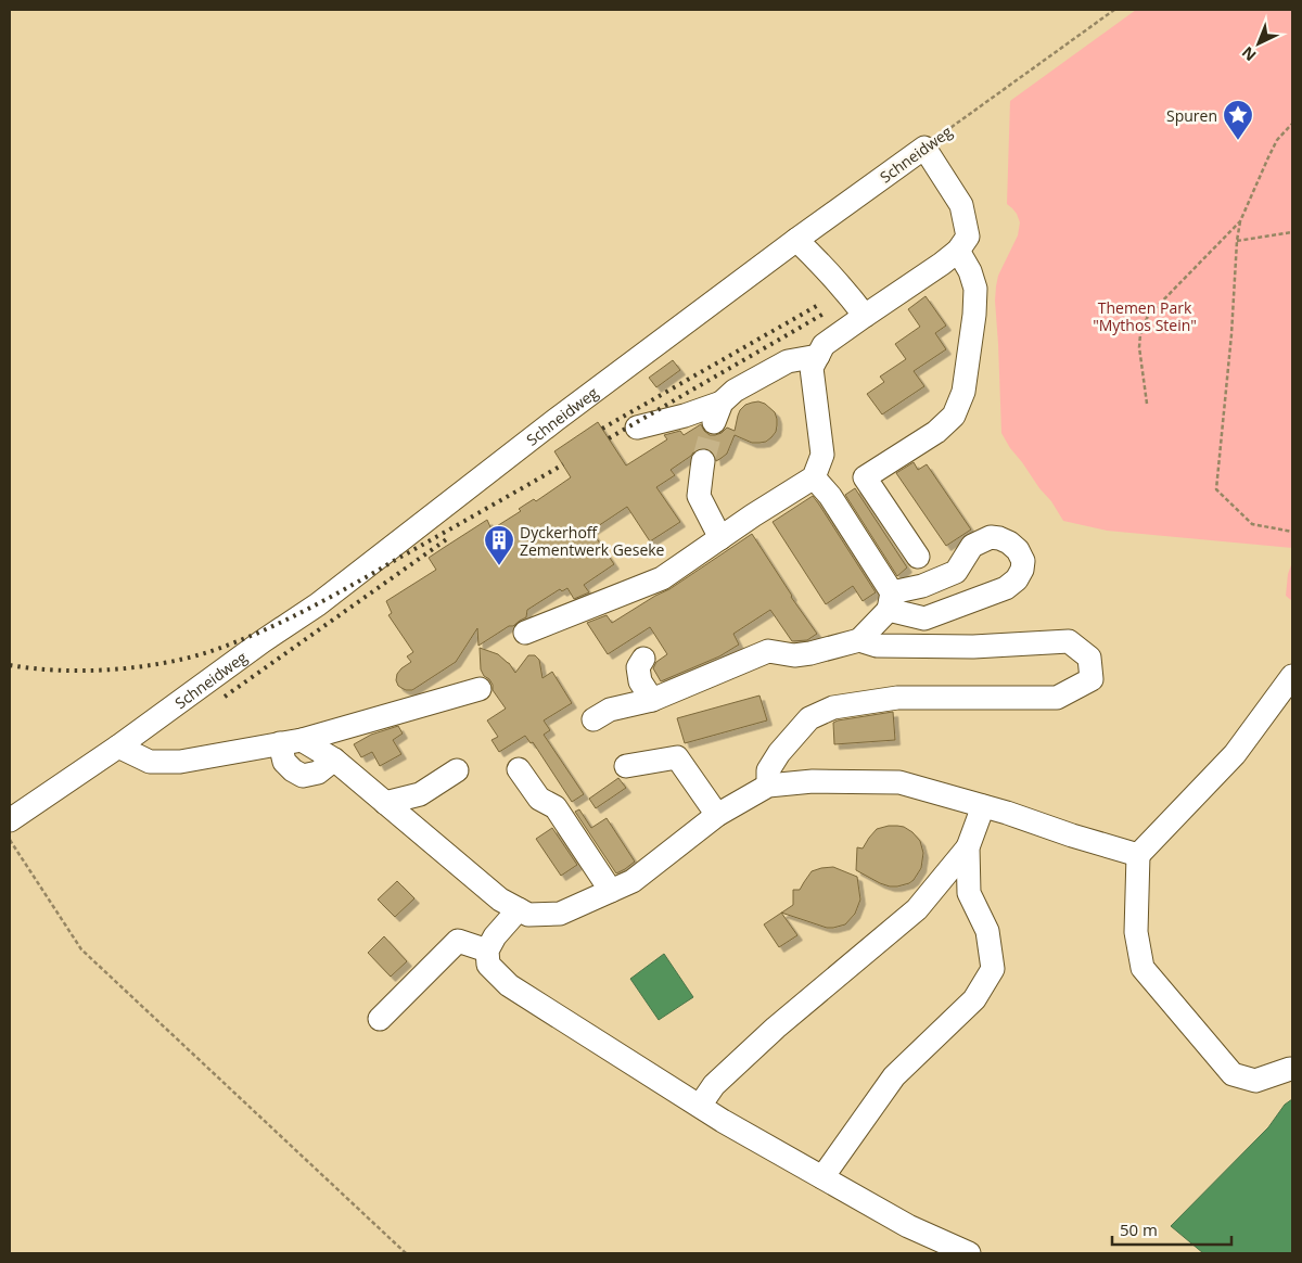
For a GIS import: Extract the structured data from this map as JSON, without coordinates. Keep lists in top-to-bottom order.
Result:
{
  "streets": {
    "street": ["Schneidweg"]
  },
  "parks": ["Themen Park \"Mythos Stein\""],
  "places": {
    "place": ["Spuren"],
    "building": ["Dyckerhoff Zementwerk Geseke"]
  },
  "scale_bar": "50 m",
  "north": "bottom left"
}
